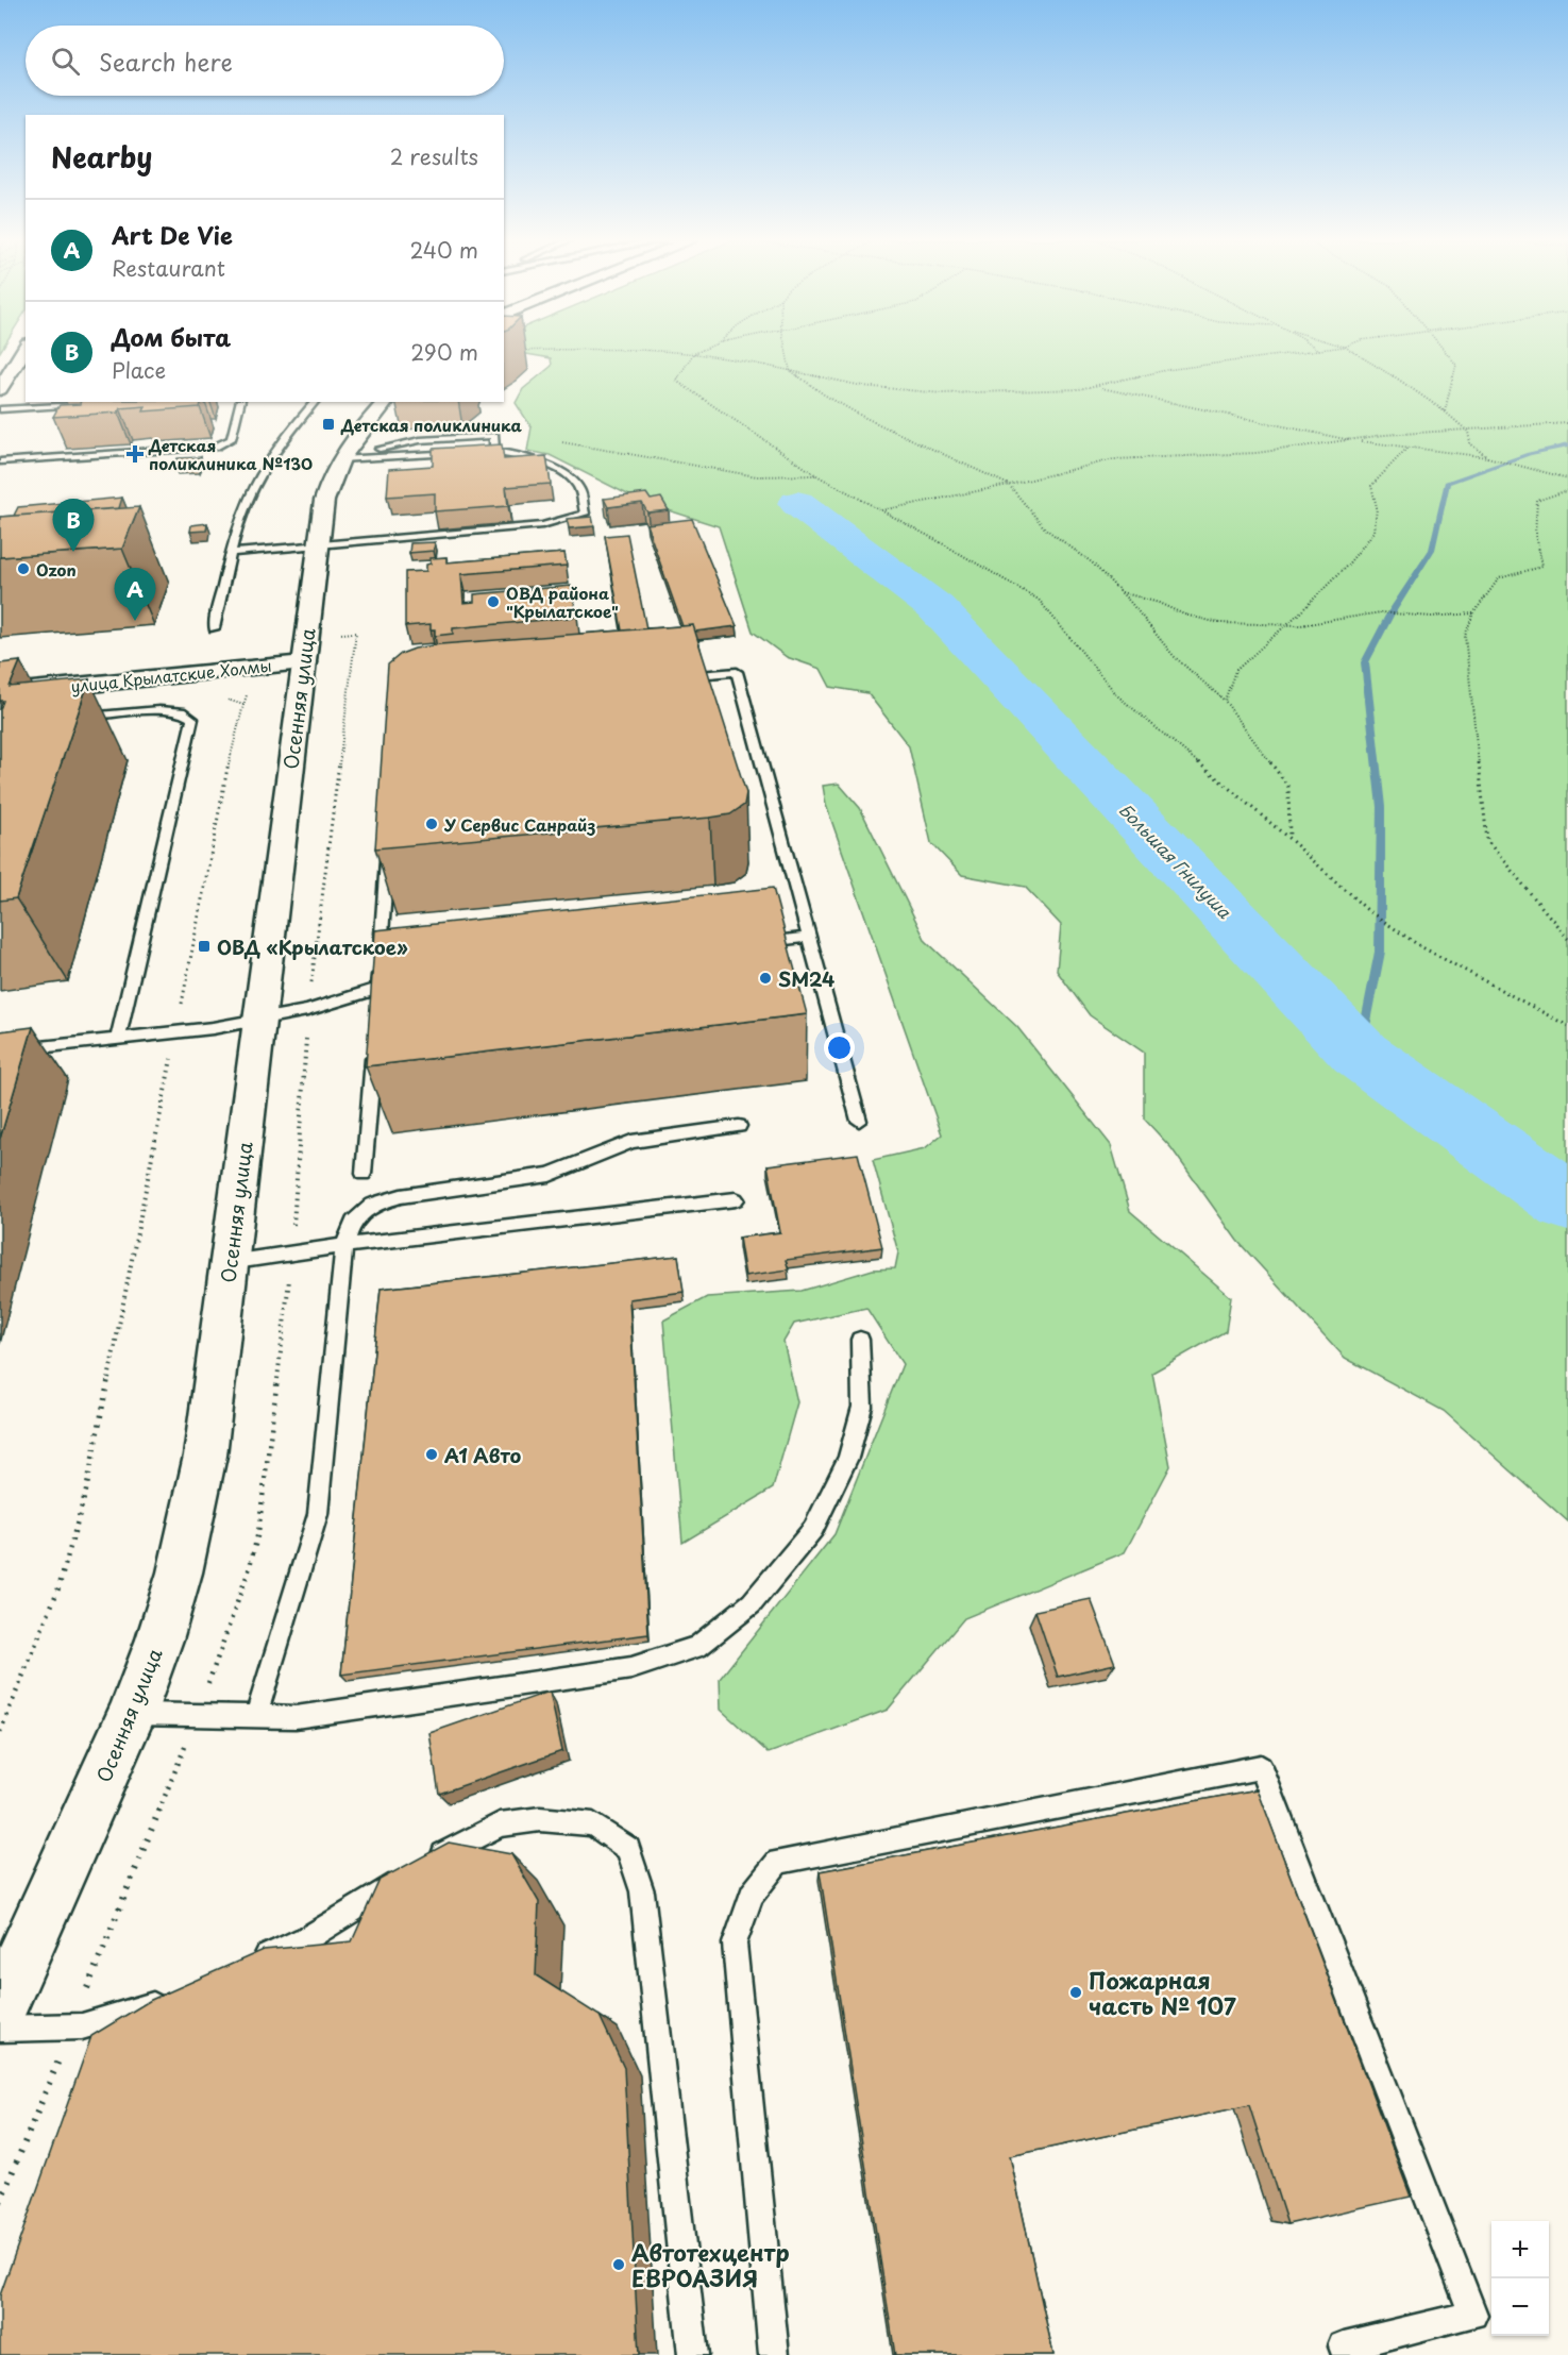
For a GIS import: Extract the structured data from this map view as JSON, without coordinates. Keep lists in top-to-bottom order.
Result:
{
  "streets": {
    "main road": ["улица Крылатские Холмы", "Осенняя улица"]
  },
  "crossings": [
    ["улица Крылатские Холмы", "Осенняя улица"]
  ],
  "water": ["Большая Гнилуша"],
  "places": {
    "transit": ["Детская поликлиника", "ОВД «Крылатское»"],
    "health": ["Детская поликлиника №130"],
    "other": [
      "Ozon",
      "ОВД района \"Крылатское\"",
      "У Сервис Санрайз",
      "SM24",
      "А1 Авто",
      "Пожарная часть № 107",
      "Автотехцентр ЕВРОАЗИЯ"
    ]
  },
  "page": {
    "search": "Search here",
    "heading": ["Nearby", "2 results"],
    "list": [
      {
        "mark": "A",
        "name": "Art De Vie",
        "note": "Restaurant",
        "value": "240 m"
      },
      {
        "mark": "B",
        "name": "Дом быта",
        "note": "Place",
        "value": "290 m"
      }
    ],
    "pins": ["B", "A"],
    "map_buttons": ["+", "−"]
  }
}
